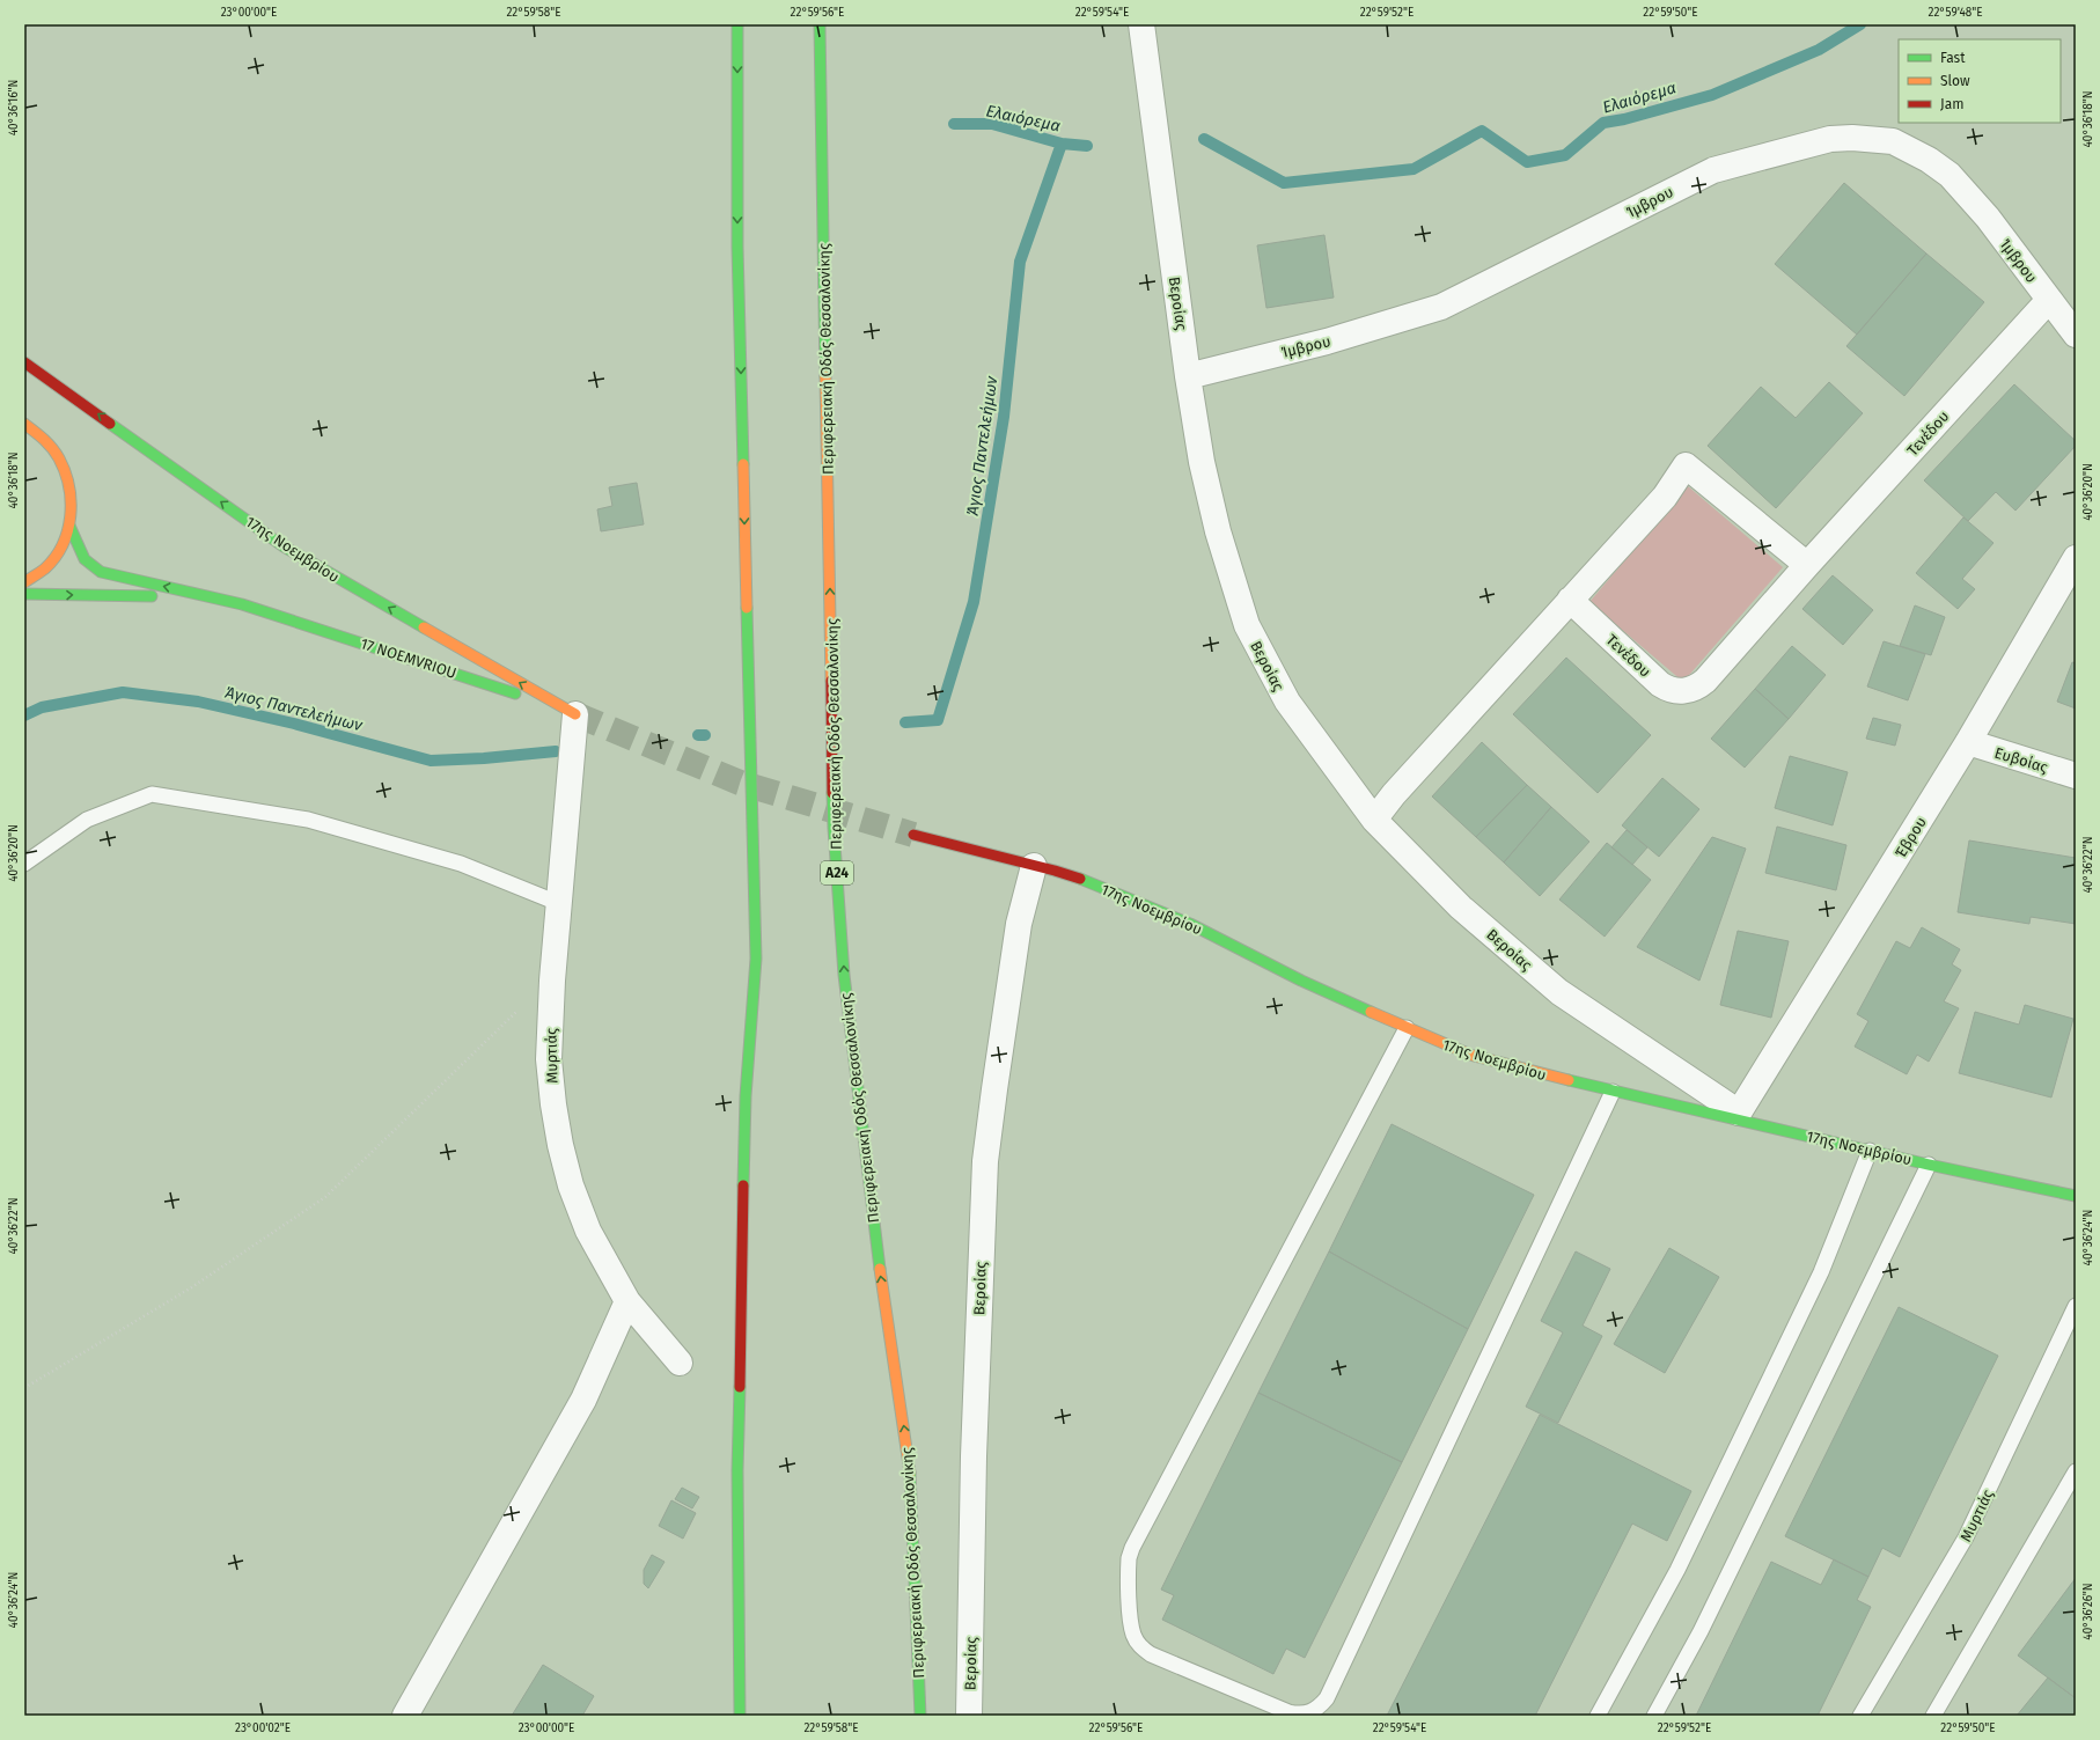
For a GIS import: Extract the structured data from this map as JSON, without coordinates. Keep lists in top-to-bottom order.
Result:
{
  "streets": {
    "main road": [
      "Περιφερειακή Οδός Θεσσαλονίκης",
      "17ης Νοεμβρίου",
      "17 NOEMVRIOU",
      "Α24"
    ],
    "street": [
      "Ίμβρου",
      "Βεροίας",
      "Τενέδου",
      "Ευβοίας",
      "Έβρου",
      "Μυρτιάς"
    ]
  },
  "crossings": [
    ["Ίμβρου", "Βεροίας"],
    ["Ίμβρου", "Τενέδου"],
    ["Βεροίας", "17ης Νοεμβρίου"],
    ["Βεροίας", "Έβρου"],
    ["17ης Νοεμβρίου", "17 NOEMVRIOU"],
    ["17ης Νοεμβρίου", "Μυρτιάς"],
    ["17 NOEMVRIOU", "Μυρτιάς"],
    ["Ευβοίας", "Έβρου"]
  ],
  "water": ["Ελαιόρεμα", "Άγιος Παντελεήμων"],
  "legend": ["Fast", "Slow", "Jam"],
  "coordinates": [
    "23°00'00\"E",
    "22°59'58\"E",
    "22°59'56\"E",
    "22°59'54\"E",
    "22°59'52\"E",
    "22°59'50\"E",
    "22°59'48\"E",
    "40°36'16\"N",
    "40°36'18\"N",
    "40°36'20\"N",
    "40°36'22\"N",
    "40°36'24\"N",
    "40°36'26\"N",
    "23°00'02\"E"
  ]
}
